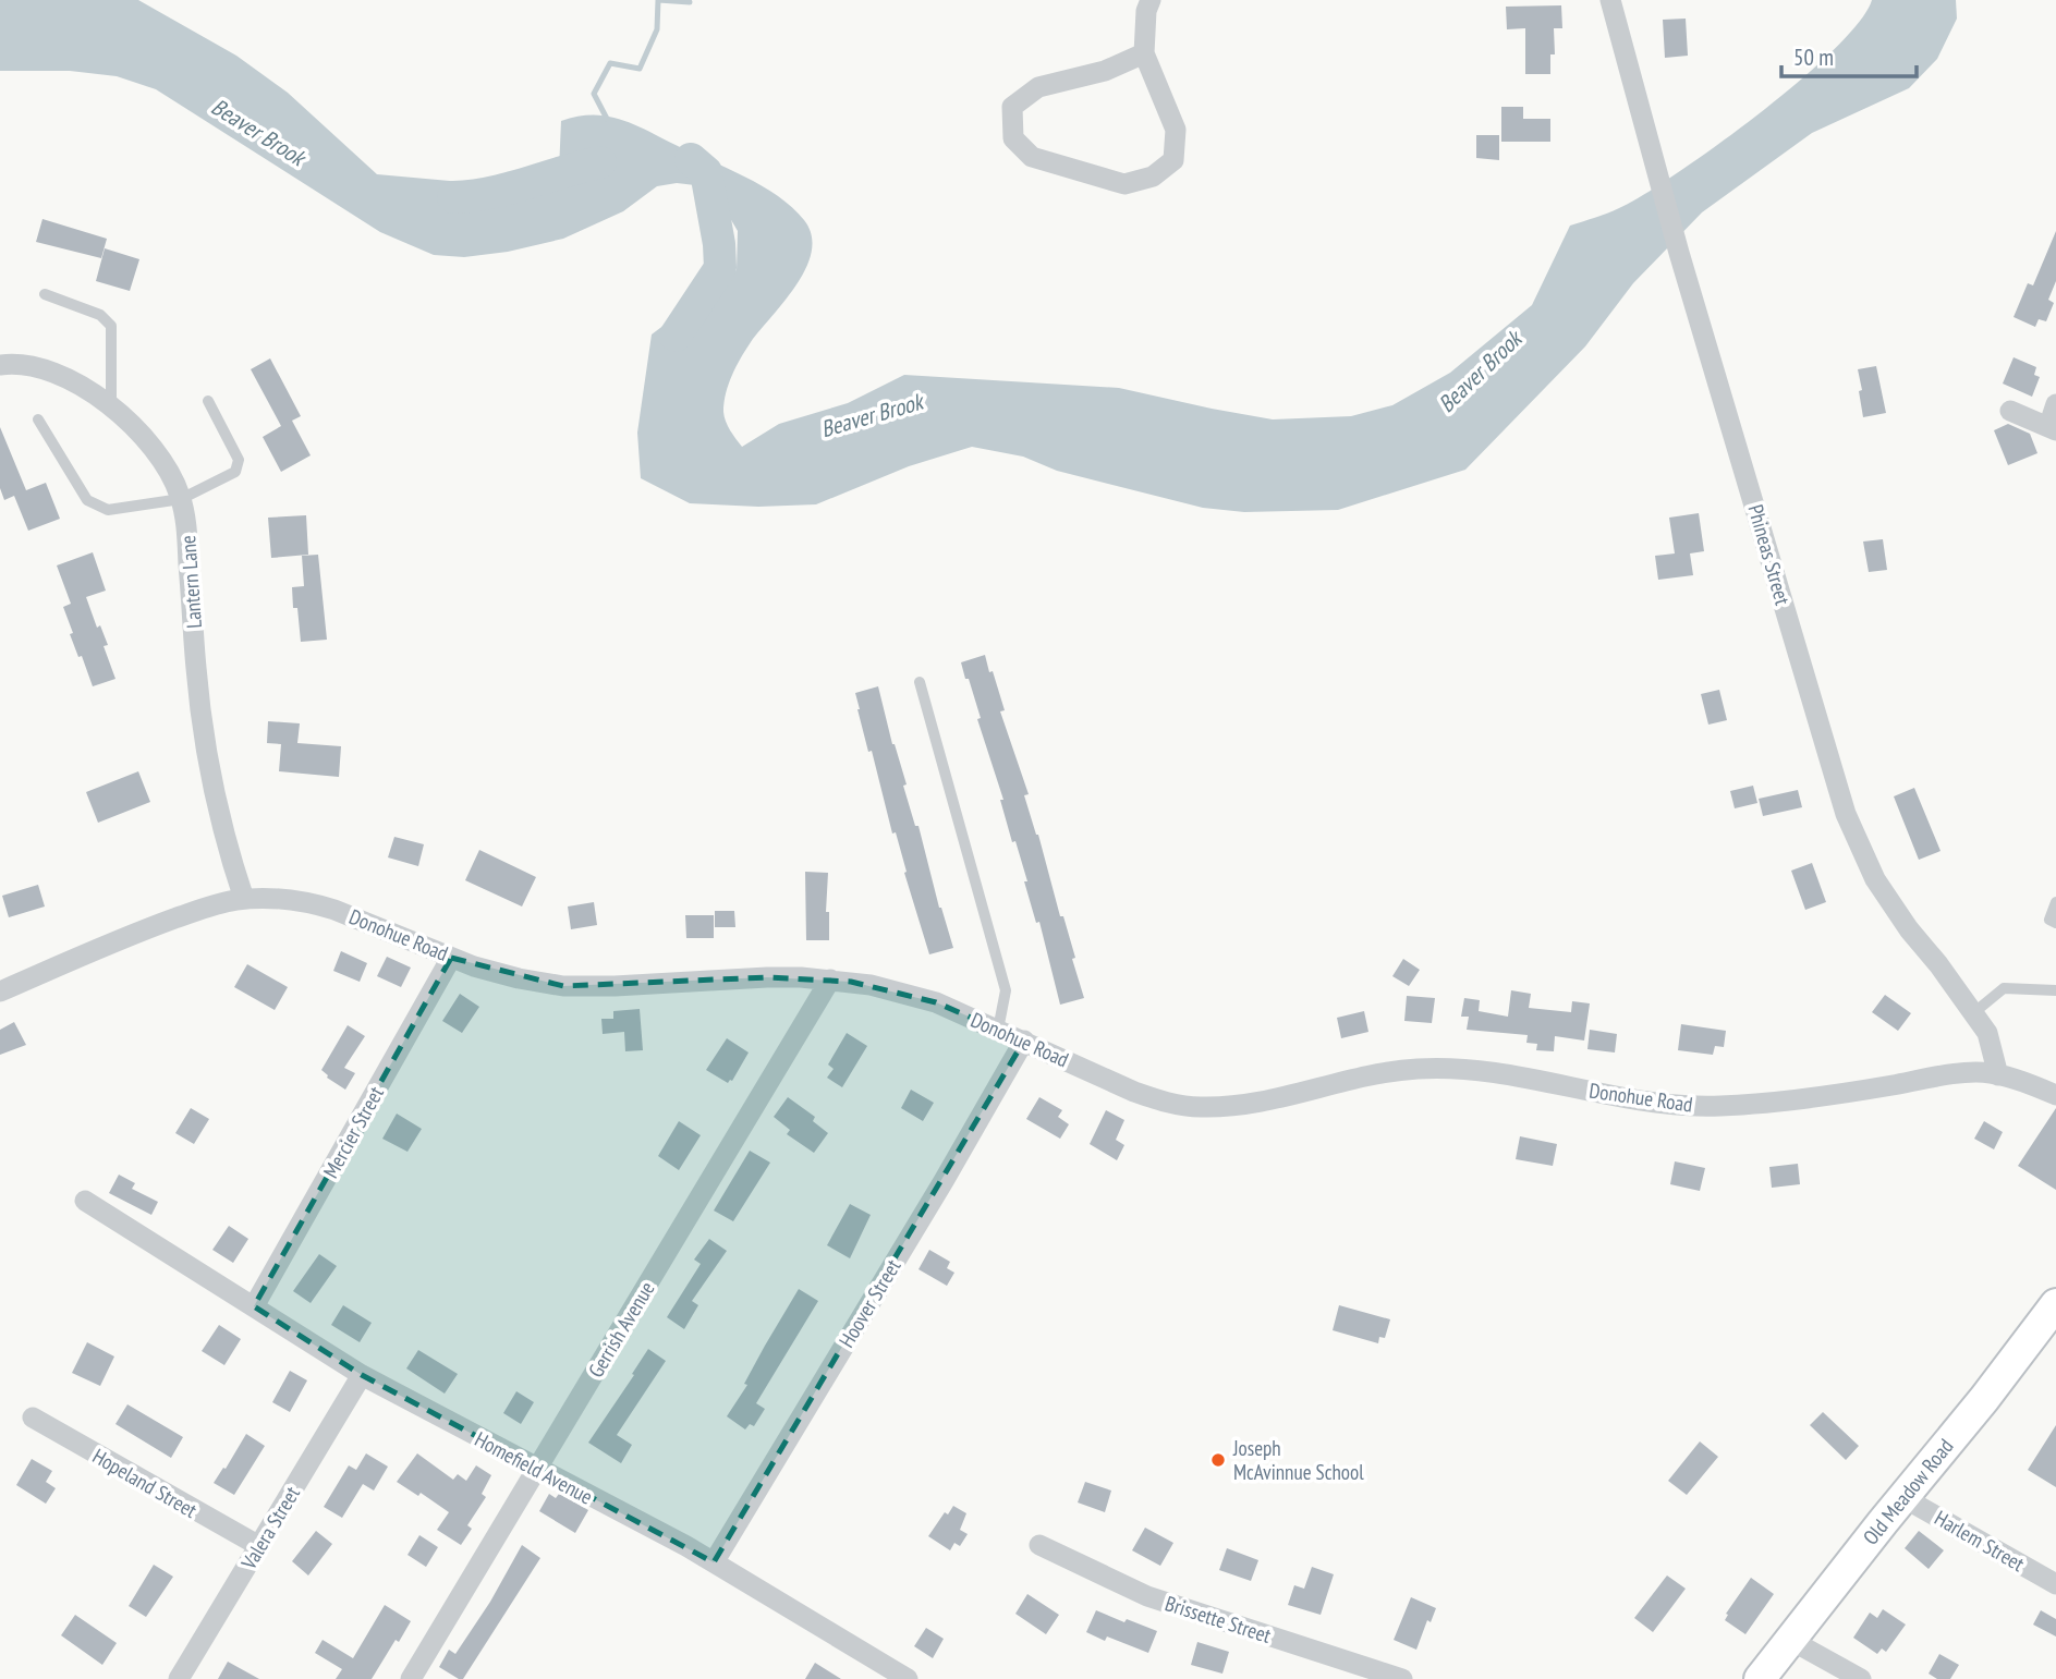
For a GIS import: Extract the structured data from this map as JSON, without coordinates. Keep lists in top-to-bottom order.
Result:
{
  "streets": {
    "street": [
      "Phineas Street",
      "Lantern Lane",
      "Donohue Road",
      "Mercier Street",
      "Hoover Street",
      "Gerrish Avenue",
      "Homefield Avenue",
      "Hopeland Street",
      "Old Meadow Road",
      "Valera Street",
      "Harlem Street",
      "Brissette Street"
    ]
  },
  "crossings": [
    ["Phineas Street", "Donohue Road"],
    ["Lantern Lane", "Donohue Road"],
    ["Donohue Road", "Mercier Street"],
    ["Donohue Road", "Hoover Street"],
    ["Donohue Road", "Gerrish Avenue"],
    ["Mercier Street", "Homefield Avenue"],
    ["Hoover Street", "Homefield Avenue"],
    ["Gerrish Avenue", "Homefield Avenue"],
    ["Homefield Avenue", "Valera Street"],
    ["Hopeland Street", "Valera Street"],
    ["Old Meadow Road", "Harlem Street"]
  ],
  "water": ["Beaver Brook"],
  "places": ["Joseph McAvinnue School"],
  "scale_bar": "50 m"
}
